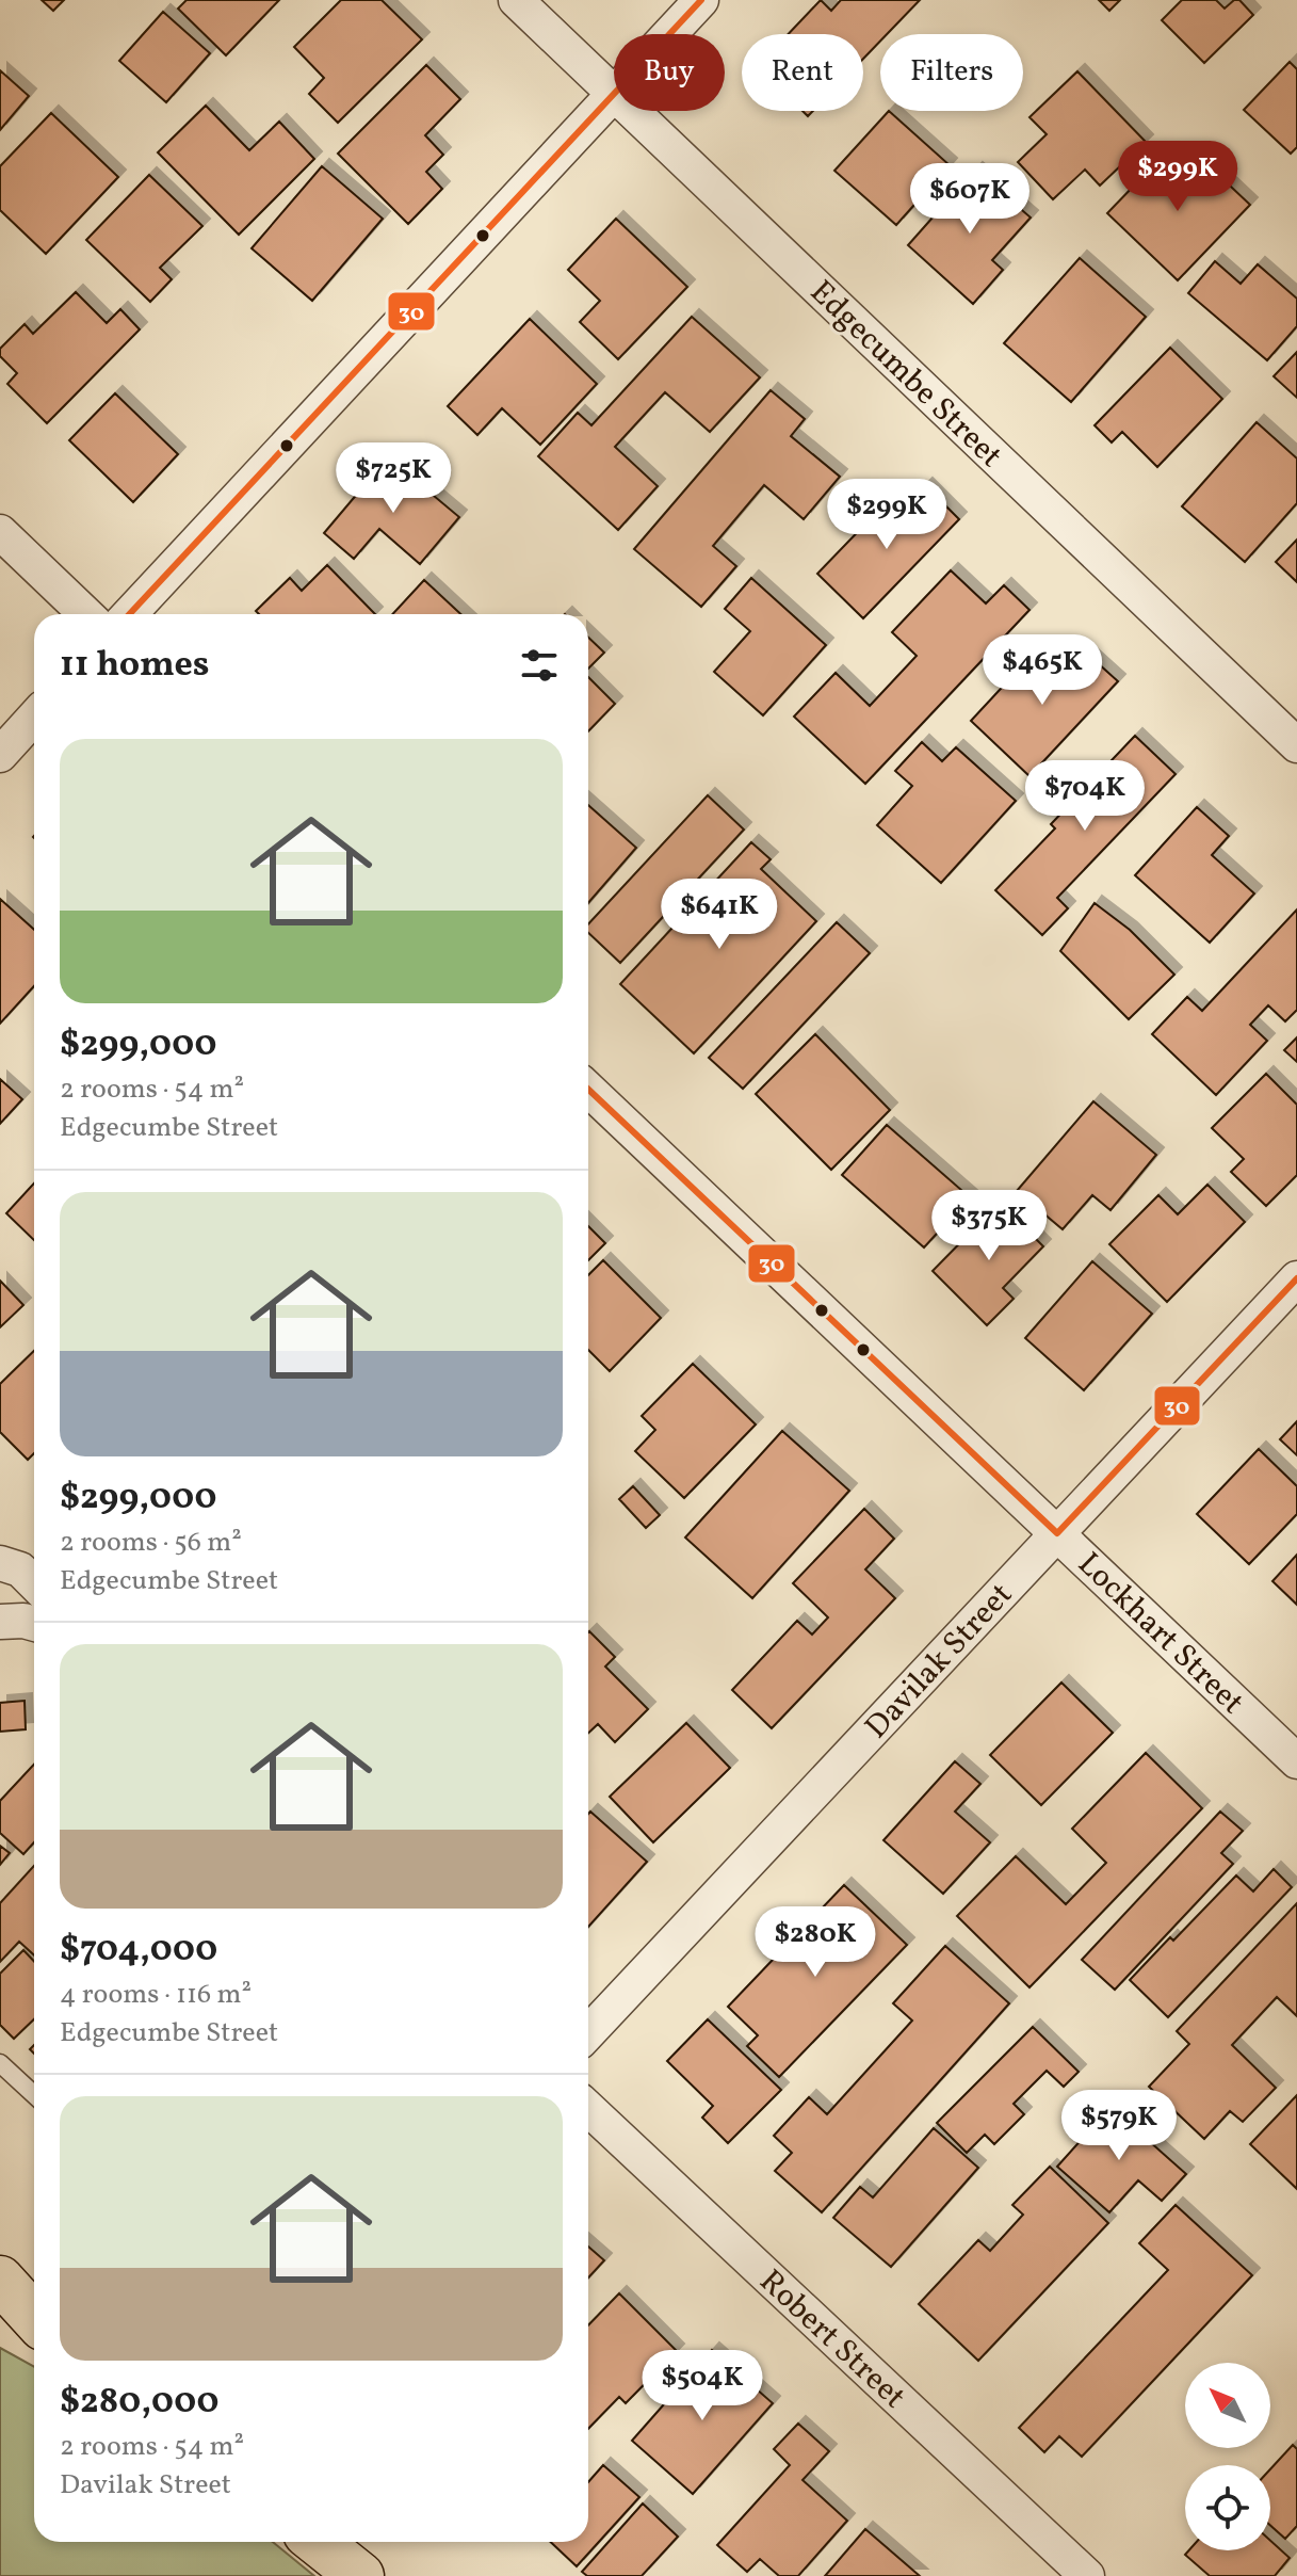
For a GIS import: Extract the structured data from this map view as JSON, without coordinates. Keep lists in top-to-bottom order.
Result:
{
  "streets": {
    "street": [
      "Edgecumbe Street",
      "Lockhart Street",
      "Davilak Street",
      "Robert Street"
    ]
  },
  "crossings": [
    ["Lockhart Street", "Davilak Street"]
  ],
  "lines": ["transit line 30"],
  "north": "top left",
  "page": {
    "chip": ["Buy", "Rent", "Filters"],
    "price": [
      "$299K",
      "$607K",
      "$725K",
      "$299K",
      "$465K",
      "$704K",
      "$641K",
      "$375K",
      "$280K",
      "$579K",
      "$504K"
    ],
    "heading": "11 homes",
    "list": [
      {
        "name": "$299,000",
        "note": "2 rooms · 54 m² · Edgecumbe Street"
      },
      {
        "name": "$299,000",
        "note": "2 rooms · 56 m² · Edgecumbe Street"
      },
      {
        "name": "$704,000",
        "note": "4 rooms · 116 m² · Edgecumbe Street"
      },
      {
        "name": "$280,000",
        "note": "2 rooms · 54 m² · Davilak Street"
      }
    ]
  }
}
